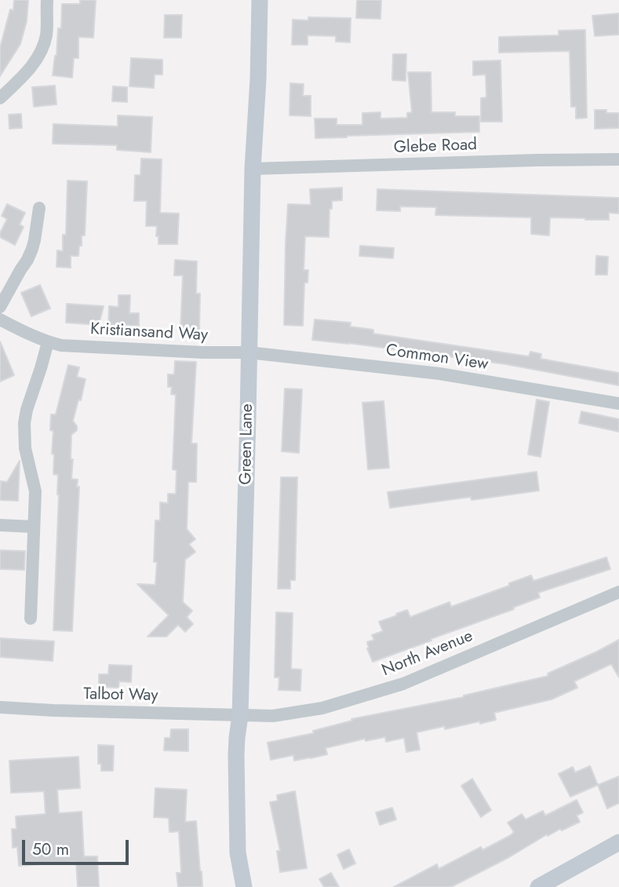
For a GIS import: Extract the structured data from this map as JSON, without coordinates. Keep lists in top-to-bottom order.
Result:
{
  "streets": {
    "street": [
      "Glebe Road",
      "Kristiansand Way",
      "Common View",
      "Green Lane",
      "North Avenue",
      "Talbot Way"
    ]
  },
  "crossings": [
    ["Glebe Road", "Green Lane"],
    ["Kristiansand Way", "Common View"],
    ["Kristiansand Way", "Green Lane"],
    ["Common View", "Green Lane"],
    ["Green Lane", "North Avenue"],
    ["Green Lane", "Talbot Way"],
    ["North Avenue", "Talbot Way"]
  ],
  "scale_bar": "50 m"
}
